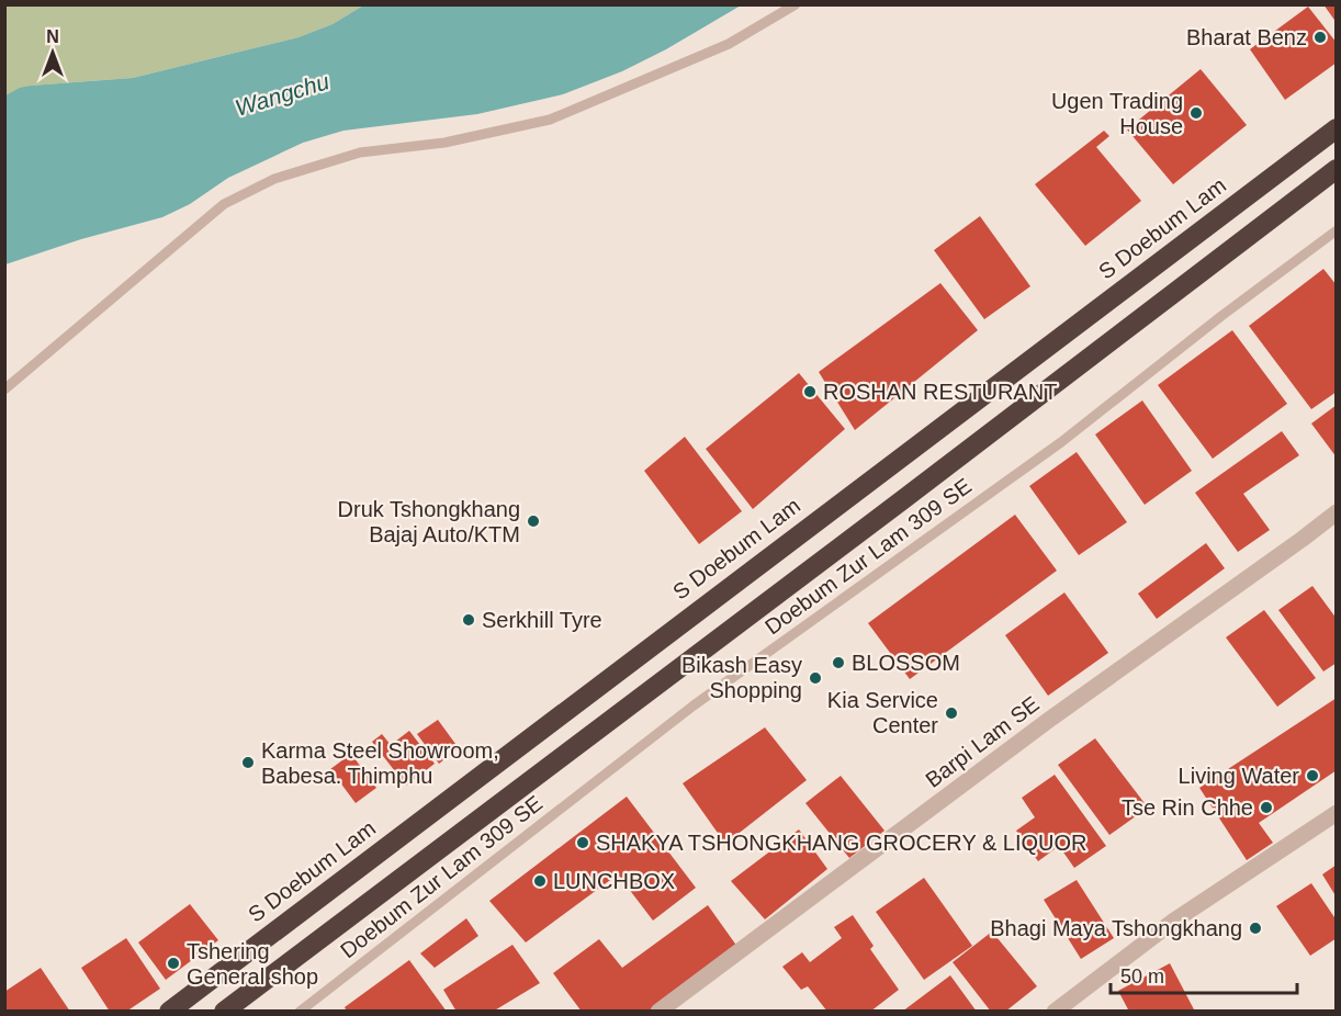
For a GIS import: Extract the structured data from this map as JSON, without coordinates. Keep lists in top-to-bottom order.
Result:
{
  "streets": {
    "highway": ["S Doebum Lam"],
    "street": ["Barpi Lam SE"],
    "lane": ["Doebum Zur Lam 309 SE"]
  },
  "water": ["Wangchu"],
  "places": [
    "Bharat Benz",
    "Ugen Trading House",
    "ROSHAN RESTURANT",
    "Druk Tshongkhang Bajaj Auto/KTM",
    "Serkhill Tyre",
    "BLOSSOM",
    "Bikash Easy Shopping",
    "Kia Service Center",
    "Karma Steel Showroom, Babesa. Thimphu",
    "Living Water",
    "Tse Rin Chhe",
    "SHAKYA TSHONGKHANG GROCERY & LIQUOR",
    "LUNCHBOX",
    "Bhagi Maya Tshongkhang",
    "Tshering General shop"
  ],
  "scale_bar": "50 m",
  "north": "top"
}
